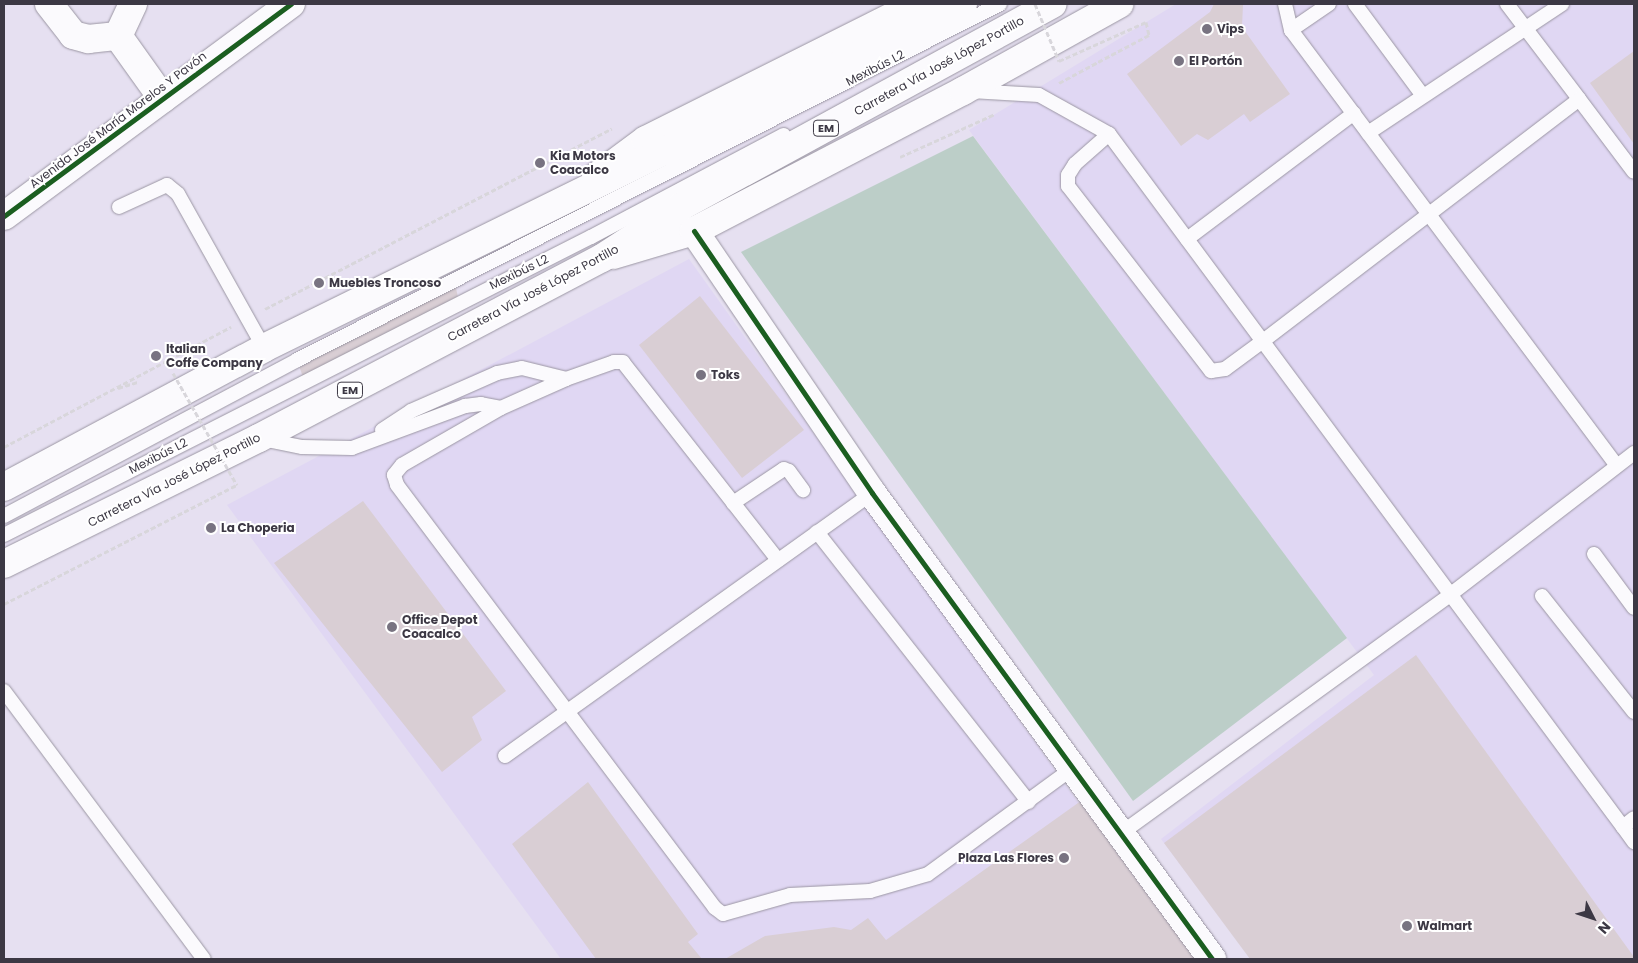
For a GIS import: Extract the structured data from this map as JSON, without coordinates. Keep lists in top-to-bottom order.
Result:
{
  "streets": {
    "main road": ["Carretera Vía José López Portillo", "Avenida José María Morelos Y Pavón", "EM"],
    "lane": ["Mexibús L2"]
  },
  "places": [
    "Vips",
    "El Portón",
    "Kia Motors Coacalco",
    "Muebles Troncoso",
    "Italian Coffe Company",
    "Toks",
    "La Choperia",
    "Office Depot Coacalco",
    "Plaza Las Flores",
    "Walmart"
  ],
  "north": "bottom right"
}
